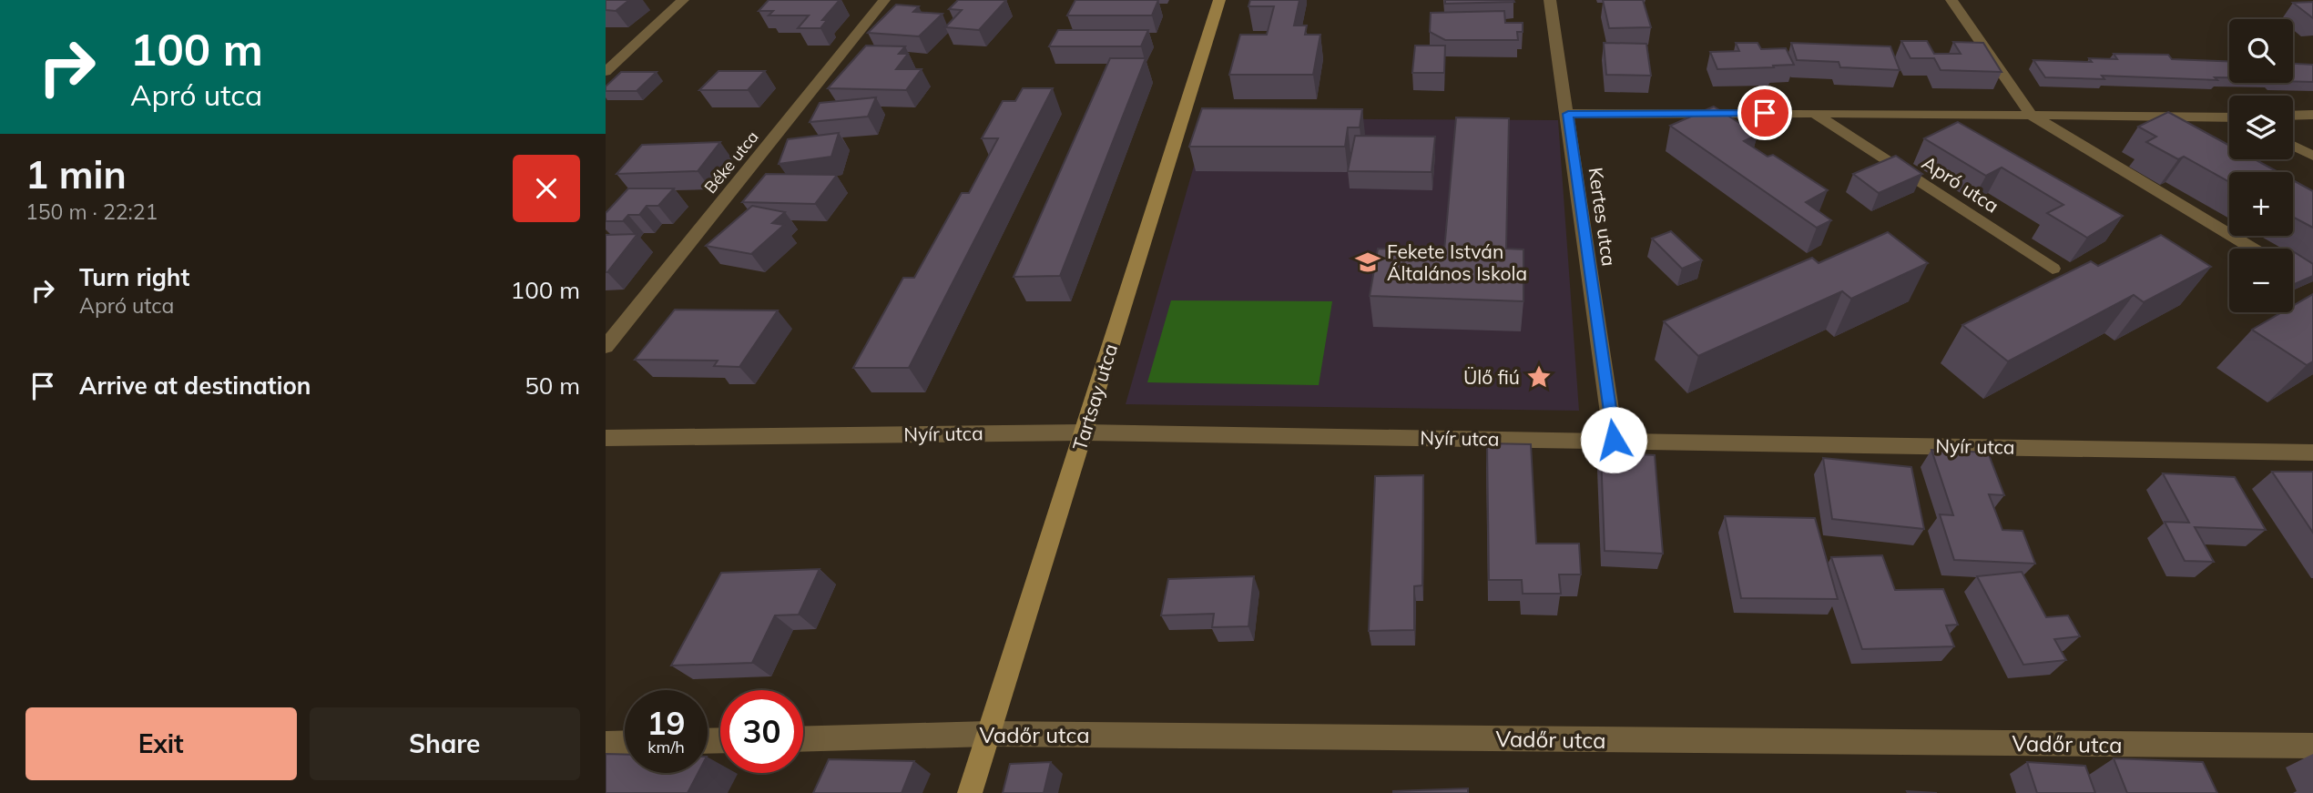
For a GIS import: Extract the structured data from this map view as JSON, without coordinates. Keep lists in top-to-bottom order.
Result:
{
  "streets": {
    "street": [
      "Béke utca",
      "Apró utca",
      "Kertes utca",
      "Tartsay utca",
      "Nyír utca",
      "Vadőr utca"
    ]
  },
  "crossings": [
    ["Kertes utca", "Nyír utca"],
    ["Tartsay utca", "Nyír utca"],
    ["Tartsay utca", "Vadőr utca"]
  ],
  "places": {
    "school or university": ["Fekete István Általános Iskola"],
    "place": ["Ülő fiú"]
  },
  "page": {
    "turn": ["100 m", "Apró utca"],
    "map_buttons": ["+", "−"],
    "heading": ["1 min", "150 m · 22:21"],
    "list": [
      {
        "name": "Turn right",
        "note": "Apró utca",
        "value": "100 m"
      },
      {
        "name": "Arrive at destination",
        "value": "50 m"
      }
    ],
    "speed": "19 km/h",
    "limit": "30",
    "buttons": ["Exit", "Share"]
  }
}
